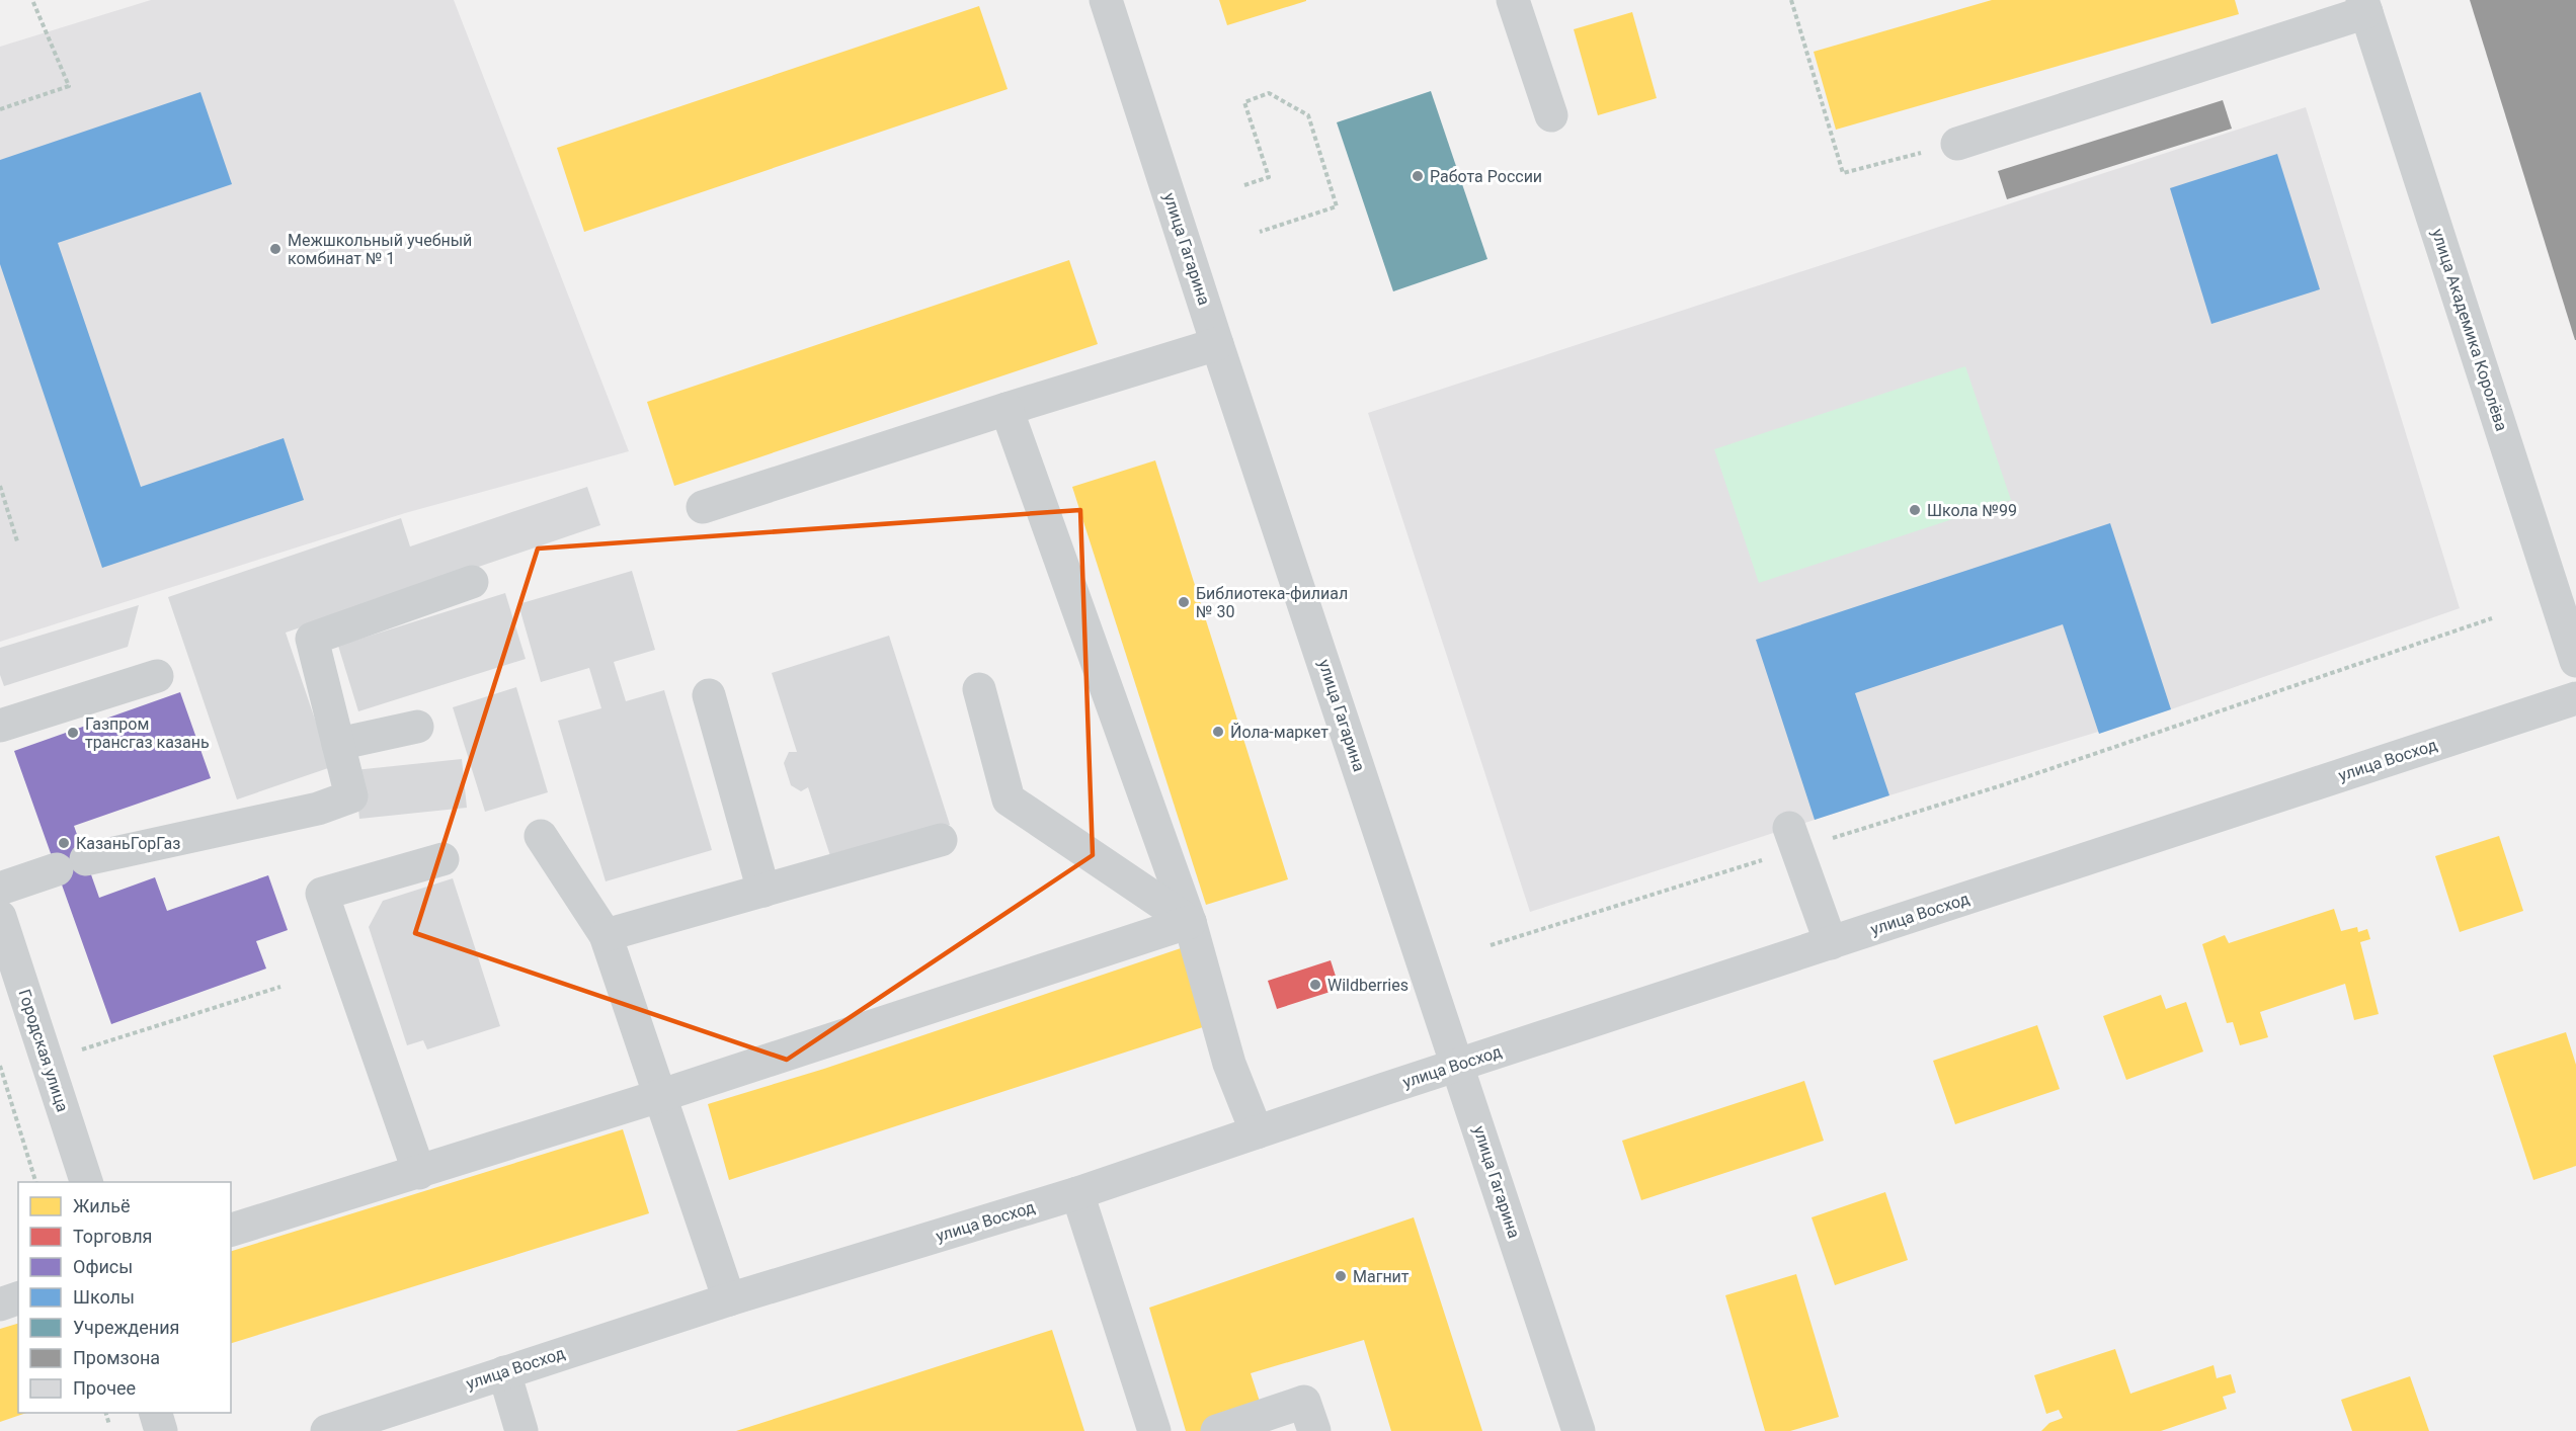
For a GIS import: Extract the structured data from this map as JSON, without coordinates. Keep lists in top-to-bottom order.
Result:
{
  "streets": {
    "street": [
      "улица Гагарина",
      "улица Академика Королёва",
      "улица Восход",
      "Городская улица"
    ]
  },
  "crossings": [
    ["улица Гагарина", "улица Восход"]
  ],
  "places": [
    "Работа России",
    "Межшкольный учебный комбинат № 1",
    "Школа №99",
    "Библиотека-филиал № 30",
    "Йола-маркет",
    "Газпром трансгаз казань",
    "КазаньГорГаз",
    "Wildberries",
    "Магнит"
  ],
  "legend": [
    "Жильё",
    "Торговля",
    "Офисы",
    "Школы",
    "Учреждения",
    "Промзона",
    "Прочее"
  ]
}
